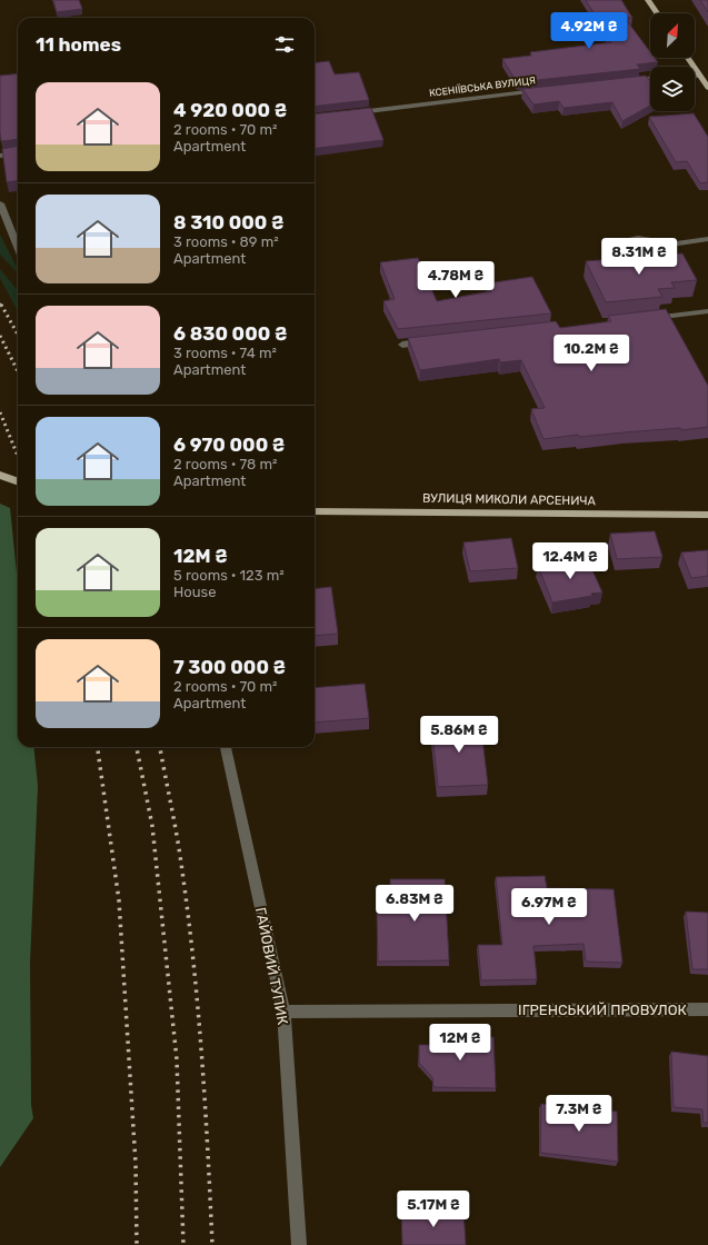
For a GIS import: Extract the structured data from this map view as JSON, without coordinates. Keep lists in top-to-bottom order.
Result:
{
  "streets": {
    "main road": ["ВУЛИЦЯ МИКОЛИ АРСЕНИЧА"],
    "street": ["КСЕНІЇВСЬКА ВУЛИЦЯ", "ГАЙОВИЙ ТУПИК", "ІГРЕНСЬКИЙ ПРОВУЛОК"]
  },
  "crossings": [
    ["ГАЙОВИЙ ТУПИК", "ІГРЕНСЬКИЙ ПРОВУЛОК"]
  ],
  "north": "top right",
  "page": {
    "price": [
      "4.92M ₴",
      "8.31M ₴",
      "4.78M ₴",
      "10.2M ₴",
      "12.4M ₴",
      "5.86M ₴",
      "6.83M ₴",
      "6.97M ₴",
      "12M ₴",
      "7.3M ₴",
      "5.17M ₴"
    ],
    "heading": "11 homes",
    "list": [
      {
        "name": "4 920 000 ₴",
        "note": "2 rooms · 70 m² · Apartment"
      },
      {
        "name": "8 310 000 ₴",
        "note": "3 rooms · 89 m² · Apartment"
      },
      {
        "name": "6 830 000 ₴",
        "note": "3 rooms · 74 m² · Apartment"
      },
      {
        "name": "6 970 000 ₴",
        "note": "2 rooms · 78 m² · Apartment"
      },
      {
        "name": "12M ₴",
        "note": "5 rooms · 123 m² · House"
      },
      {
        "name": "7 300 000 ₴",
        "note": "2 rooms · 70 m² · Apartment"
      }
    ]
  }
}
